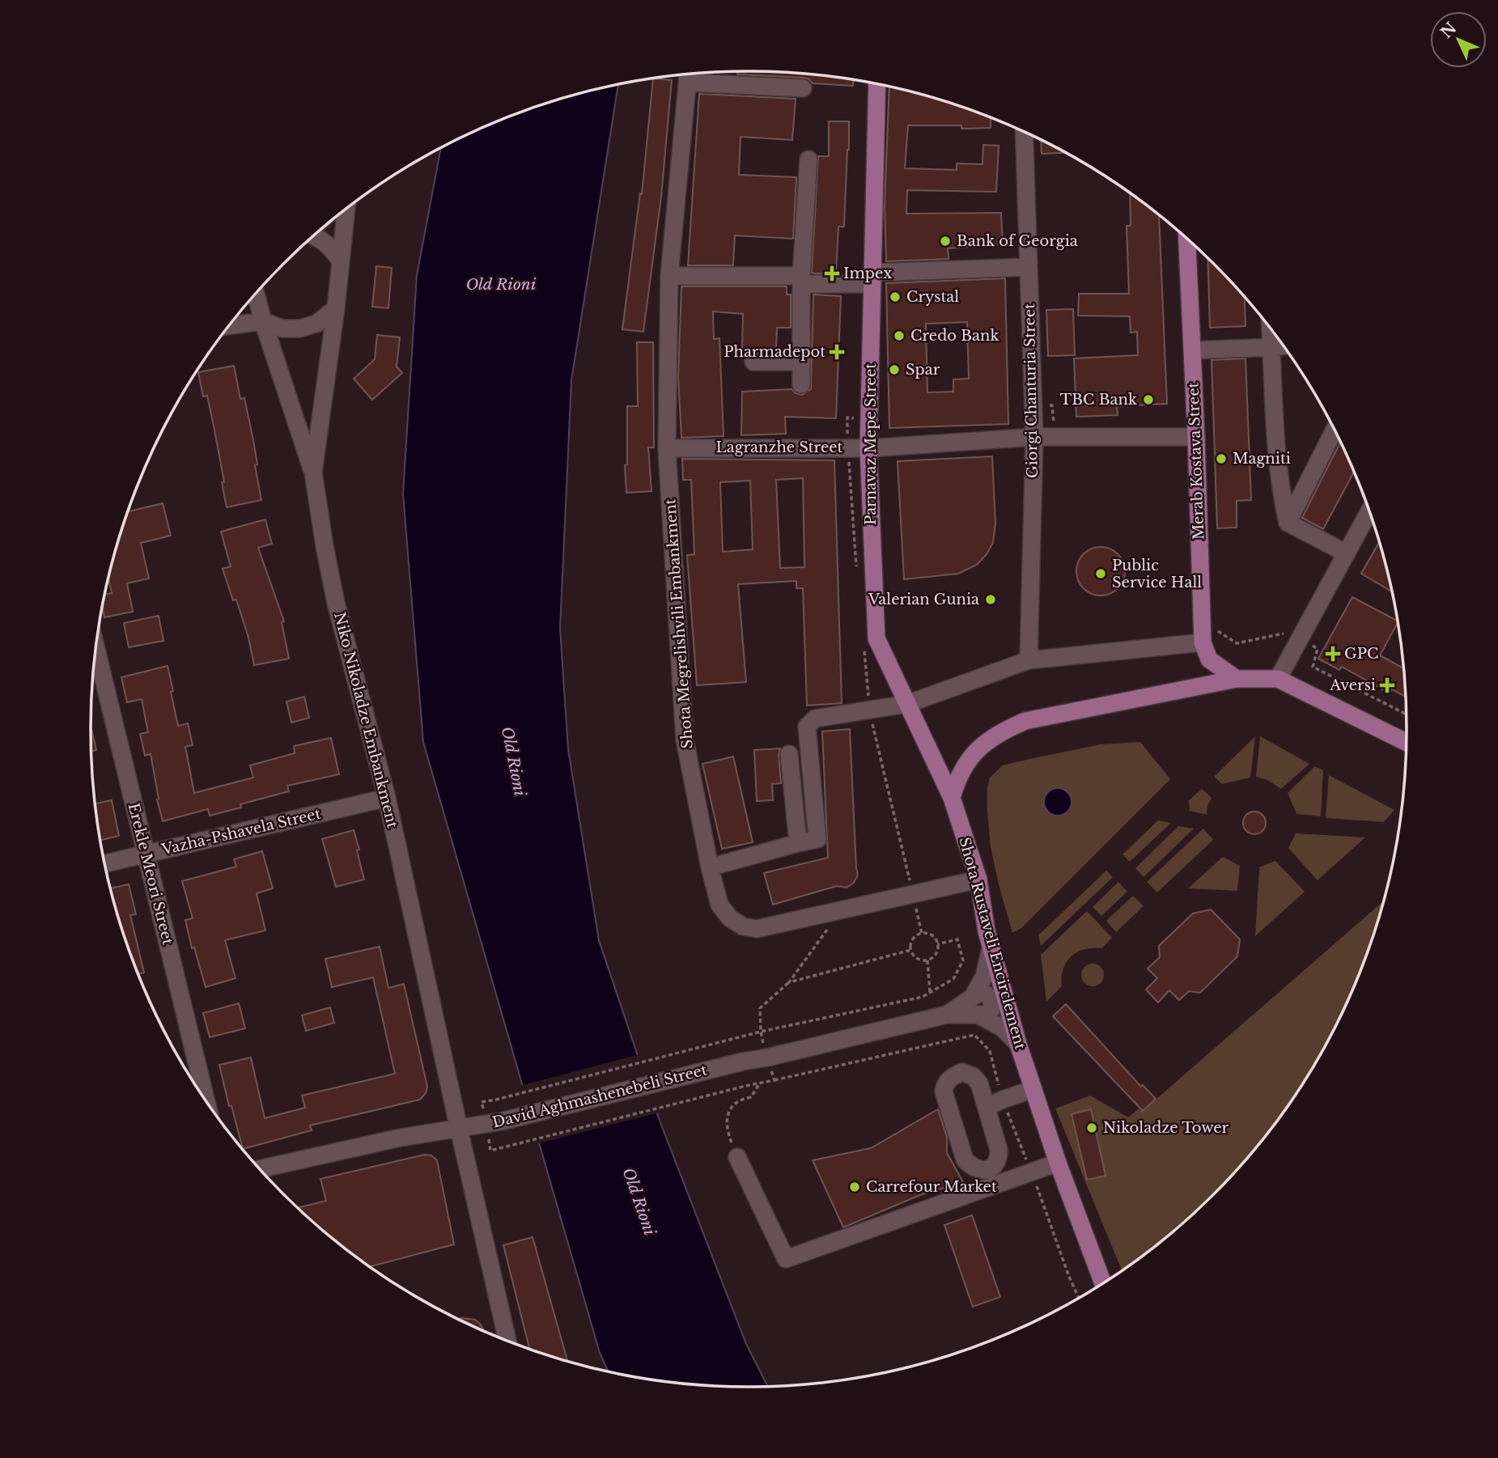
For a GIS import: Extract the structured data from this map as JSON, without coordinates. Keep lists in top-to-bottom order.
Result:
{
  "streets": {
    "main road": ["Parnavaz Mepe Street", "Merab Kostava Street", "Shota Rustaveli Encirclement"],
    "street": [
      "Giorgi Chanturia Street",
      "Lagranzhe Street",
      "Shota Megrelishvili Embankment",
      "Niko Nikoladze Embankment",
      "Vazha-Pshavela Street",
      "Erekle Meori Street",
      "David Aghmashenebeli Street"
    ]
  },
  "crossings": [
    ["Giorgi Chanturia Street", "Lagranzhe Street"],
    ["Parnavaz Mepe Street", "Lagranzhe Street"],
    ["Parnavaz Mepe Street", "Shota Rustaveli Encirclement"],
    ["Lagranzhe Street", "Merab Kostava Street"],
    ["Lagranzhe Street", "Shota Megrelishvili Embankment"],
    ["Shota Megrelishvili Embankment", "Shota Rustaveli Encirclement"],
    ["Niko Nikoladze Embankment", "Vazha-Pshavela Street"],
    ["Niko Nikoladze Embankment", "David Aghmashenebeli Street"],
    ["Vazha-Pshavela Street", "Erekle Meori Street"],
    ["Shota Rustaveli Encirclement", "David Aghmashenebeli Street"]
  ],
  "water": ["Old Rioni"],
  "places": {
    "other": [
      "Bank of Georgia",
      "Crystal",
      "Credo Bank",
      "Spar",
      "TBC Bank",
      "Magniti",
      "Public Service Hall",
      "Valerian Gunia",
      "Nikoladze Tower",
      "Carrefour Market"
    ],
    "health": [
      "Impex",
      "Pharmadepot",
      "GPC",
      "Aversi"
    ]
  },
  "north": "top left"
}
